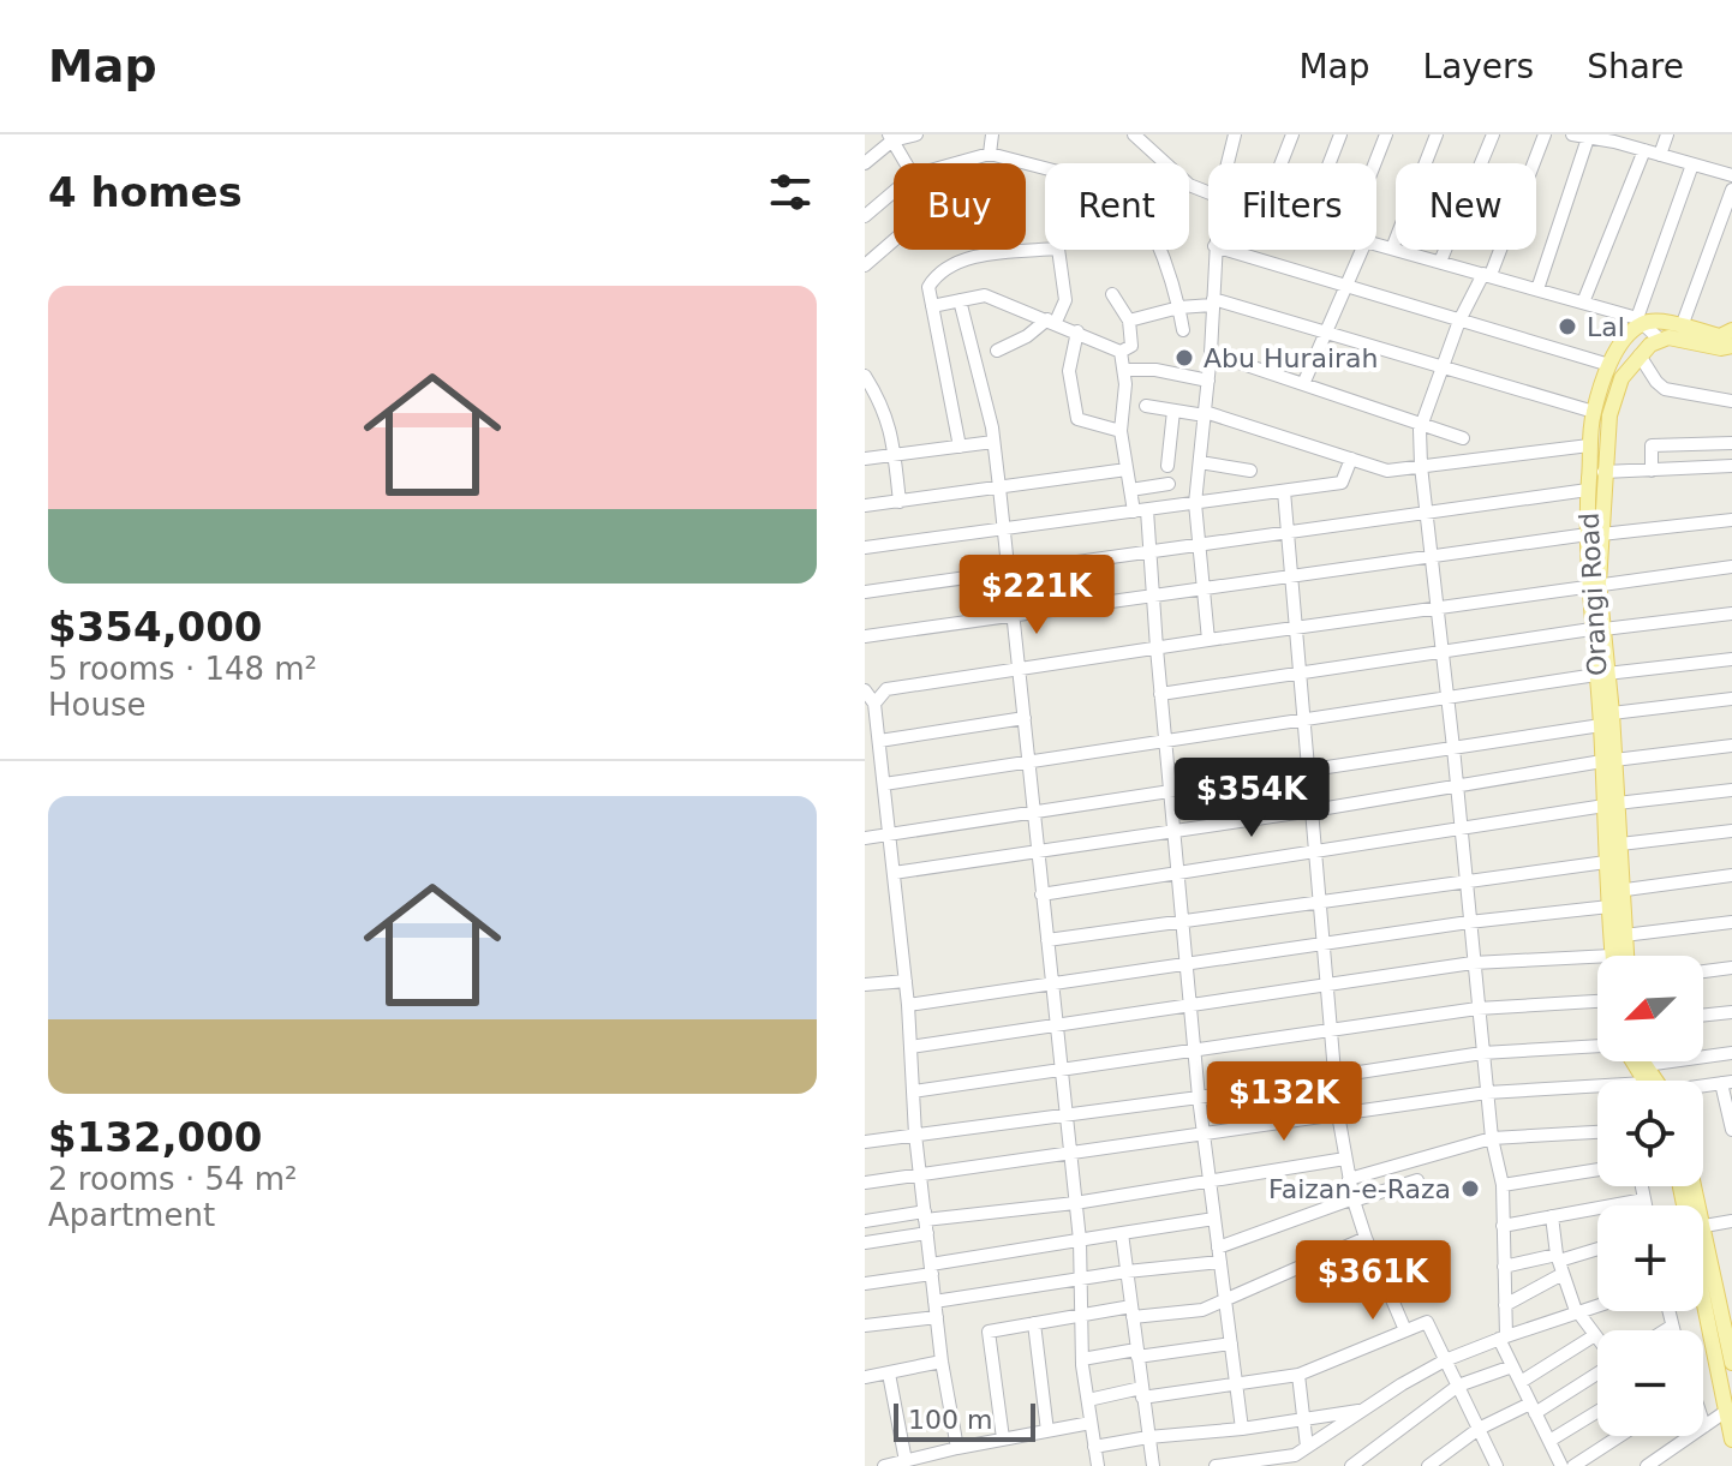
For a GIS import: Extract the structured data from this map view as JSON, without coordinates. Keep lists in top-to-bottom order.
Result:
{
  "streets": {
    "main road": ["Orangi Road"]
  },
  "places": ["Lal", "Abu Hurairah", "Faizan-e-Raza"],
  "scale_bar": "100 m",
  "north": "bottom left",
  "page": {
    "header": "Map",
    "nav": ["Map", "Layers", "Share"],
    "heading": "4 homes",
    "chip": [
      "Buy",
      "Rent",
      "Filters",
      "New"
    ],
    "list": [
      {
        "name": "$354,000",
        "note": "5 rooms · 148 m² · House"
      },
      {
        "name": "$132,000",
        "note": "2 rooms · 54 m² · Apartment"
      }
    ],
    "price": [
      "$221K",
      "$354K",
      "$132K",
      "$361K"
    ],
    "map_buttons": ["+", "−"],
    "scale": "100 m"
  }
}
